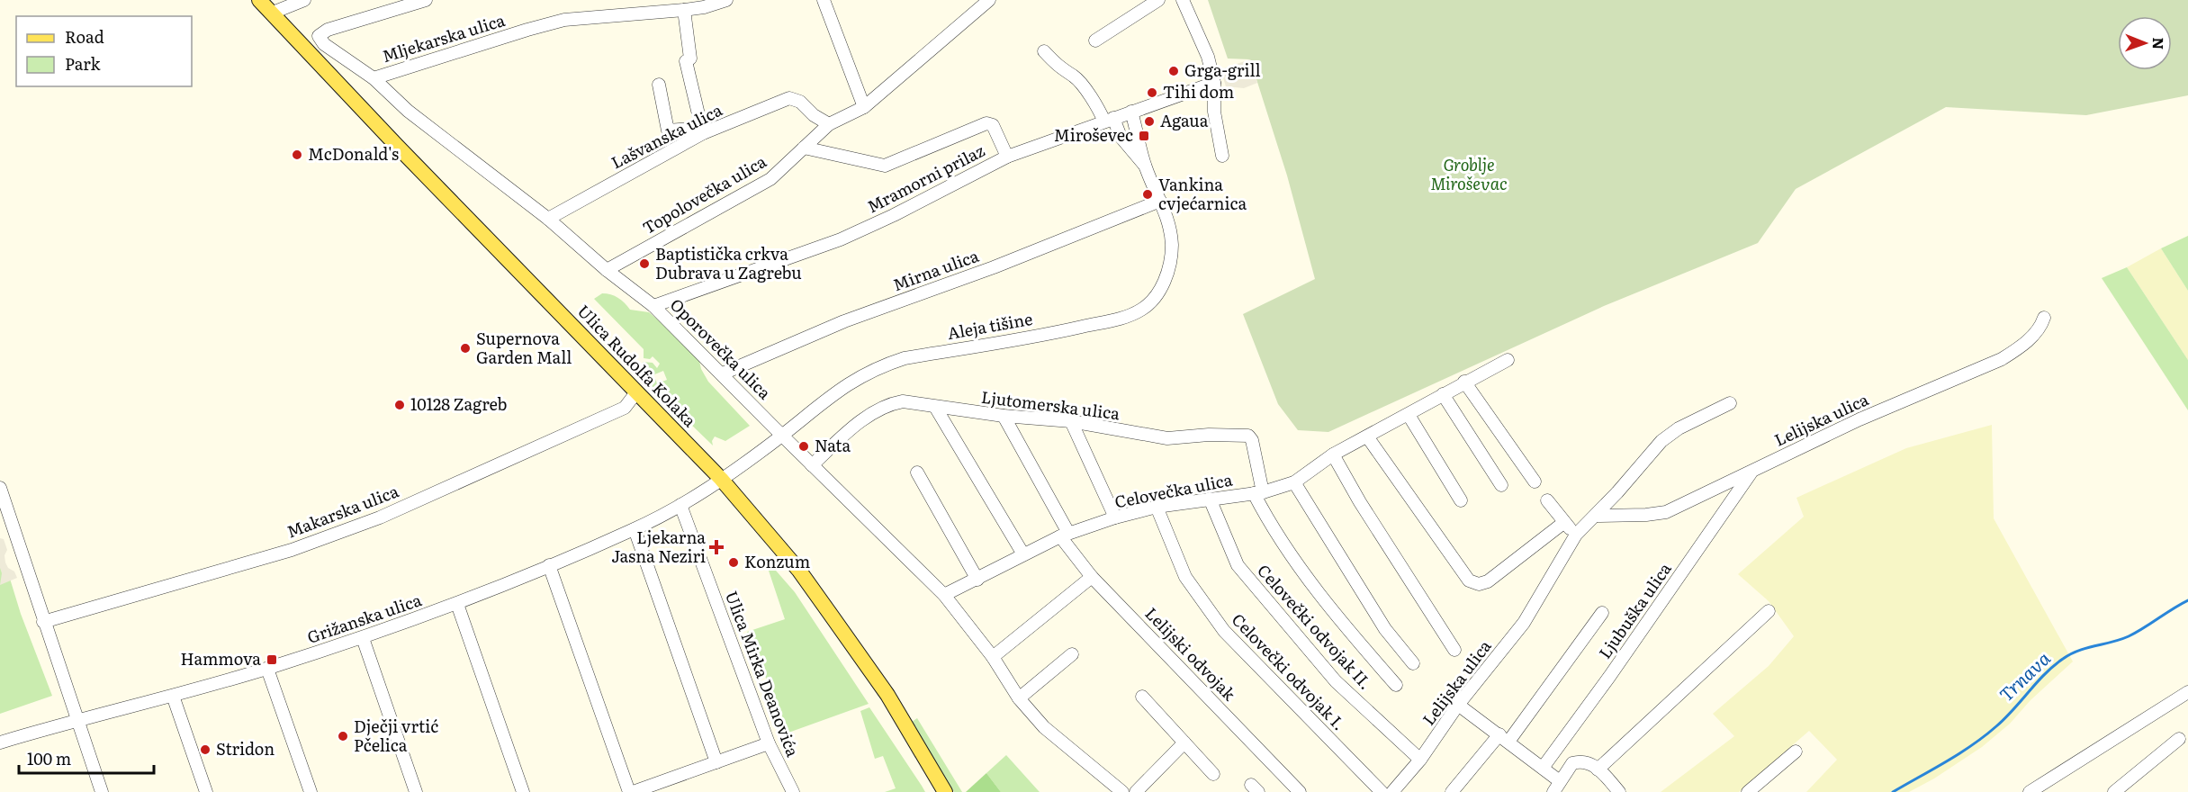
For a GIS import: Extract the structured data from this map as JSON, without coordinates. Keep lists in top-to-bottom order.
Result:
{
  "streets": {
    "main road": ["Ulica Rudolfa Kolaka"],
    "street": [
      "Mljekarska ulica",
      "Lašvanska ulica",
      "Mramorni prilaz",
      "Topolovečka ulica",
      "Mirna ulica",
      "Aleja tišine",
      "Oporovečka ulica",
      "Ljutomerska ulica",
      "Lelijska ulica",
      "Celovečka ulica",
      "Makarska ulica",
      "Ljubuška ulica",
      "Grižanska ulica",
      "Celovečki odvojak II.",
      "Lelijski odvojak",
      "Celovečki odvojak I.",
      "Ulica Mirka Deanovića"
    ]
  },
  "crossings": [
    ["Mljekarska ulica", "Oporovečka ulica"],
    ["Lašvanska ulica", "Topolovečka ulica"],
    ["Lašvanska ulica", "Oporovečka ulica"],
    ["Mramorni prilaz", "Aleja tišine"],
    ["Mramorni prilaz", "Oporovečka ulica"],
    ["Topolovečka ulica", "Oporovečka ulica"],
    ["Mirna ulica", "Aleja tišine"],
    ["Mirna ulica", "Oporovečka ulica"],
    ["Aleja tišine", "Oporovečka ulica"],
    ["Aleja tišine", "Ulica Rudolfa Kolaka"],
    ["Aleja tišine", "Grižanska ulica"],
    ["Oporovečka ulica", "Ljutomerska ulica"],
    ["Oporovečka ulica", "Celovečka ulica"],
    ["Ulica Rudolfa Kolaka", "Makarska ulica"],
    ["Ulica Rudolfa Kolaka", "Grižanska ulica"],
    ["Ljutomerska ulica", "Celovečka ulica"],
    ["Ljutomerska ulica", "Lelijski odvojak"],
    ["Lelijska ulica", "Ljubuška ulica"],
    ["Lelijska ulica", "Celovečki odvojak II."],
    ["Celovečka ulica", "Celovečki odvojak II."],
    ["Celovečka ulica", "Lelijski odvojak"],
    ["Celovečka ulica", "Celovečki odvojak I."],
    ["Grižanska ulica", "Ulica Mirka Deanovića"]
  ],
  "water": ["Trnava"],
  "parks": ["Groblje Miroševac"],
  "places": {
    "other": [
      "Grga-grill",
      "Tihi dom",
      "Agaua",
      "McDonald's",
      "Vankina cvjećarnica",
      "Baptistička crkva Dubrava u Zagrebu",
      "Supernova Garden Mall",
      "10128 Zagreb",
      "Nata",
      "Konzum",
      "Dječji vrtić Pčelica",
      "Stridon"
    ],
    "transit": ["Miroševec", "Hammova"],
    "health": ["Ljekarna Jasna Neziri"]
  },
  "legend": ["Road", "Park"],
  "scale_bar": "100 m",
  "north": "right"
}
